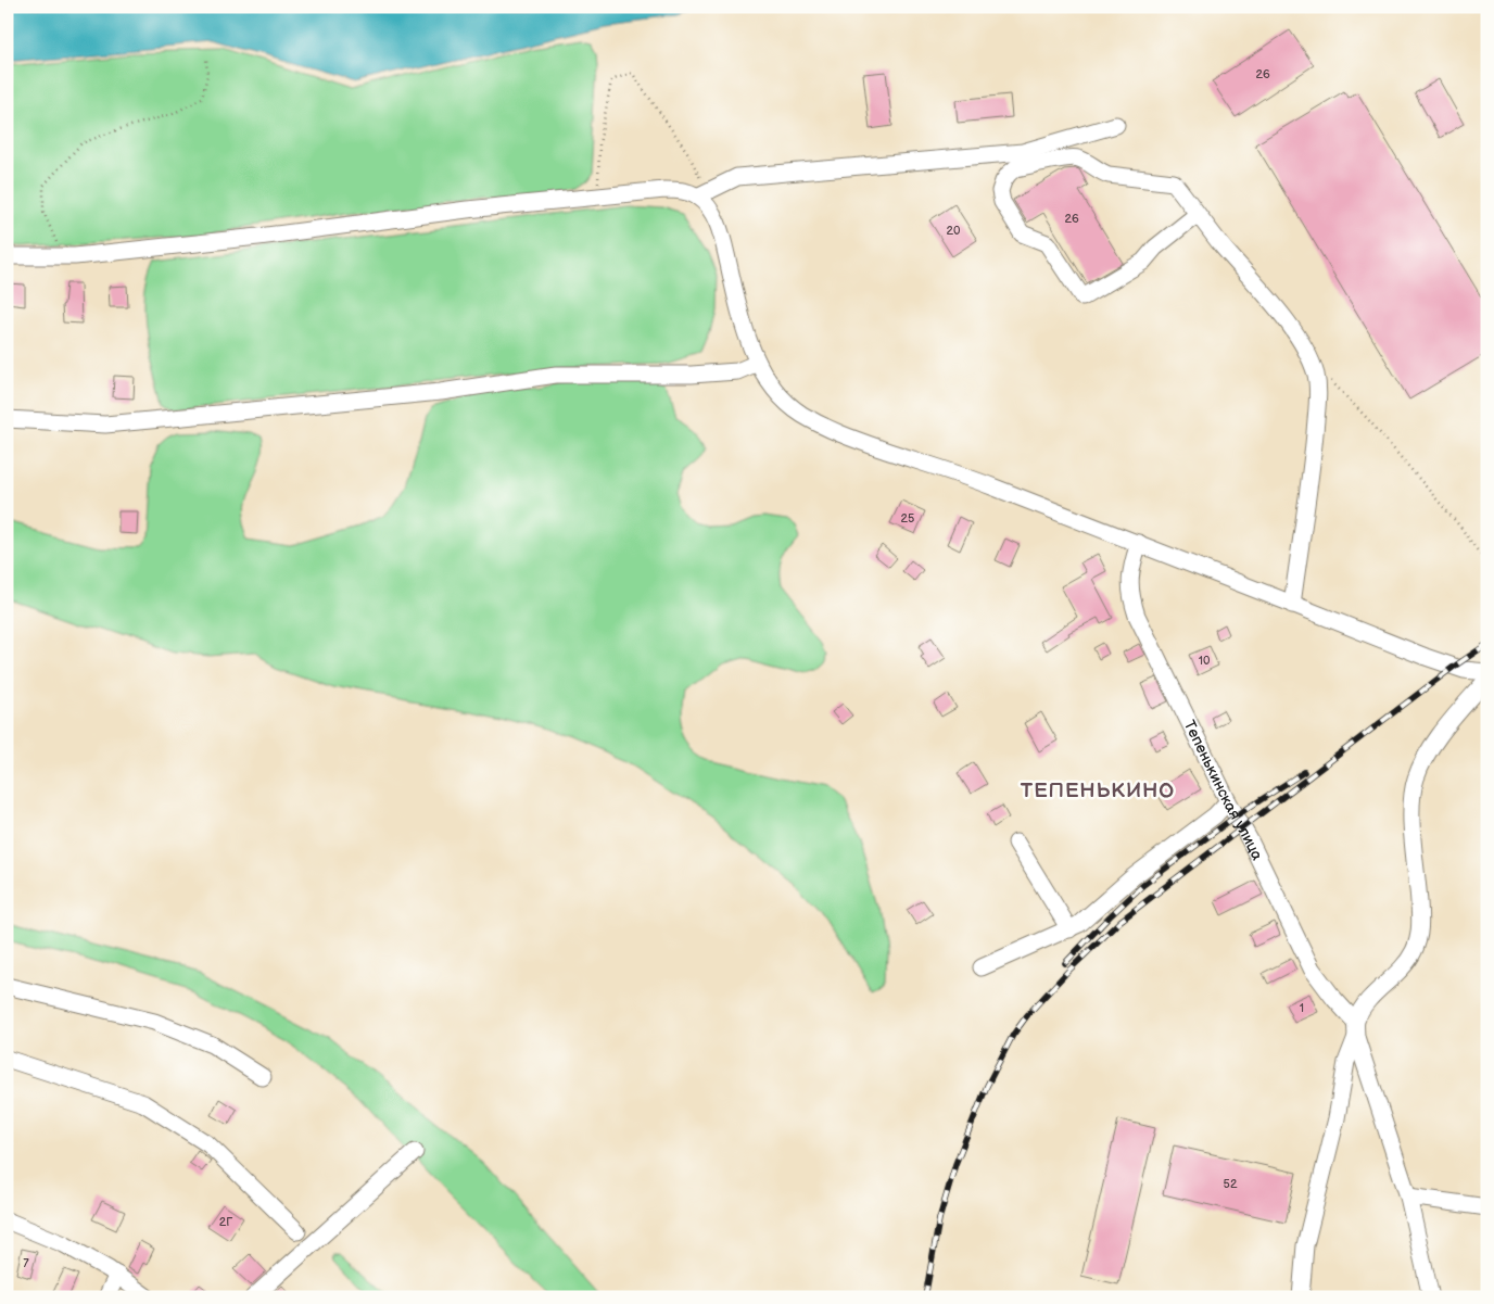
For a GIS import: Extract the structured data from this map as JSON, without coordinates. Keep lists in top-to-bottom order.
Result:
{
  "streets": {
    "street": ["Тепенькинская улица"]
  },
  "districts": ["ТЕПЕНЬКИНО"],
  "house_numbers": [
    "26",
    "26",
    "20",
    "25",
    "10",
    "1",
    "52",
    "2Г",
    "7"
  ]
}
